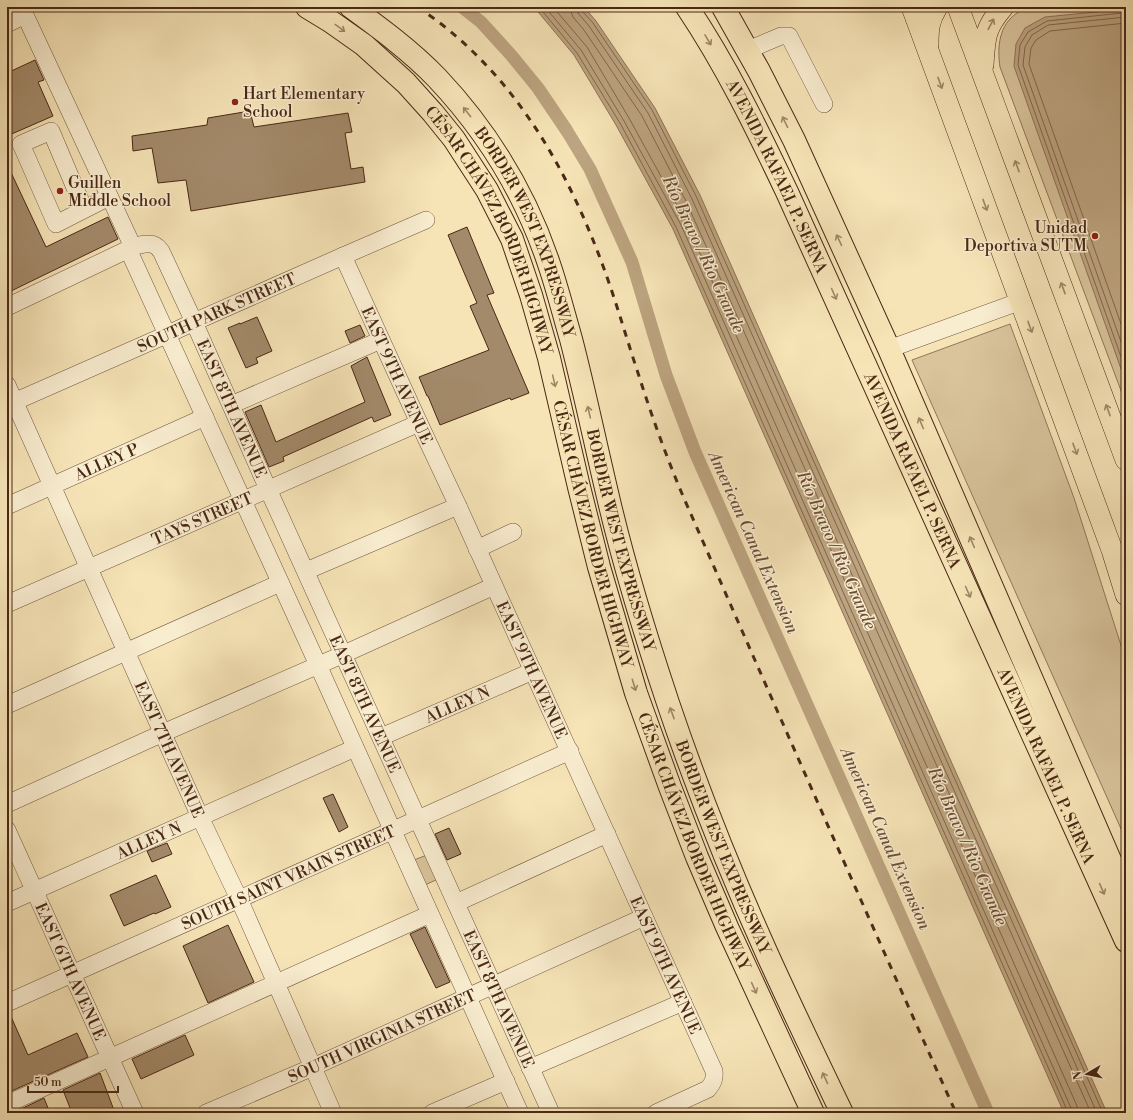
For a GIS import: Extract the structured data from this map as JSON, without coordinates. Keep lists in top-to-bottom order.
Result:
{
  "streets": {
    "highway": ["AVENIDA RAFAEL P. SERNA", "CÉSAR CHÁVEZ BORDER HIGHWAY", "BORDER WEST EXPRESSWAY"],
    "street": [
      "SOUTH PARK STREET",
      "EAST 9TH AVENUE",
      "EAST 8TH AVENUE",
      "ALLEY P",
      "TAYS STREET",
      "ALLEY N",
      "EAST 7TH AVENUE",
      "SOUTH SAINT VRAIN STREET",
      "EAST 6TH AVENUE",
      "SOUTH VIRGINIA STREET"
    ]
  },
  "crossings": [
    ["SOUTH PARK STREET", "EAST 9TH AVENUE"],
    ["SOUTH PARK STREET", "EAST 8TH AVENUE"],
    ["SOUTH PARK STREET", "EAST 7TH AVENUE"],
    ["EAST 9TH AVENUE", "TAYS STREET"],
    ["EAST 9TH AVENUE", "ALLEY N"],
    ["EAST 9TH AVENUE", "SOUTH SAINT VRAIN STREET"],
    ["EAST 9TH AVENUE", "SOUTH VIRGINIA STREET"],
    ["EAST 8TH AVENUE", "ALLEY P"],
    ["EAST 8TH AVENUE", "TAYS STREET"],
    ["EAST 8TH AVENUE", "ALLEY N"],
    ["EAST 8TH AVENUE", "SOUTH SAINT VRAIN STREET"],
    ["EAST 8TH AVENUE", "SOUTH VIRGINIA STREET"],
    ["ALLEY P", "EAST 7TH AVENUE"],
    ["TAYS STREET", "EAST 7TH AVENUE"],
    ["ALLEY N", "EAST 7TH AVENUE"],
    ["ALLEY N", "EAST 6TH AVENUE"],
    ["EAST 7TH AVENUE", "SOUTH SAINT VRAIN STREET"],
    ["EAST 7TH AVENUE", "SOUTH VIRGINIA STREET"],
    ["SOUTH SAINT VRAIN STREET", "EAST 6TH AVENUE"]
  ],
  "one_way": ["CÉSAR CHÁVEZ BORDER HIGHWAY", "BORDER WEST EXPRESSWAY"],
  "water": ["Río Bravo / Rio Grande", "American Canal Extension"],
  "places": ["Hart Elementary School", "Guillen Middle School", "Unidad Deportiva SUTM"],
  "scale_bar": "50 m",
  "north": "left"
}
